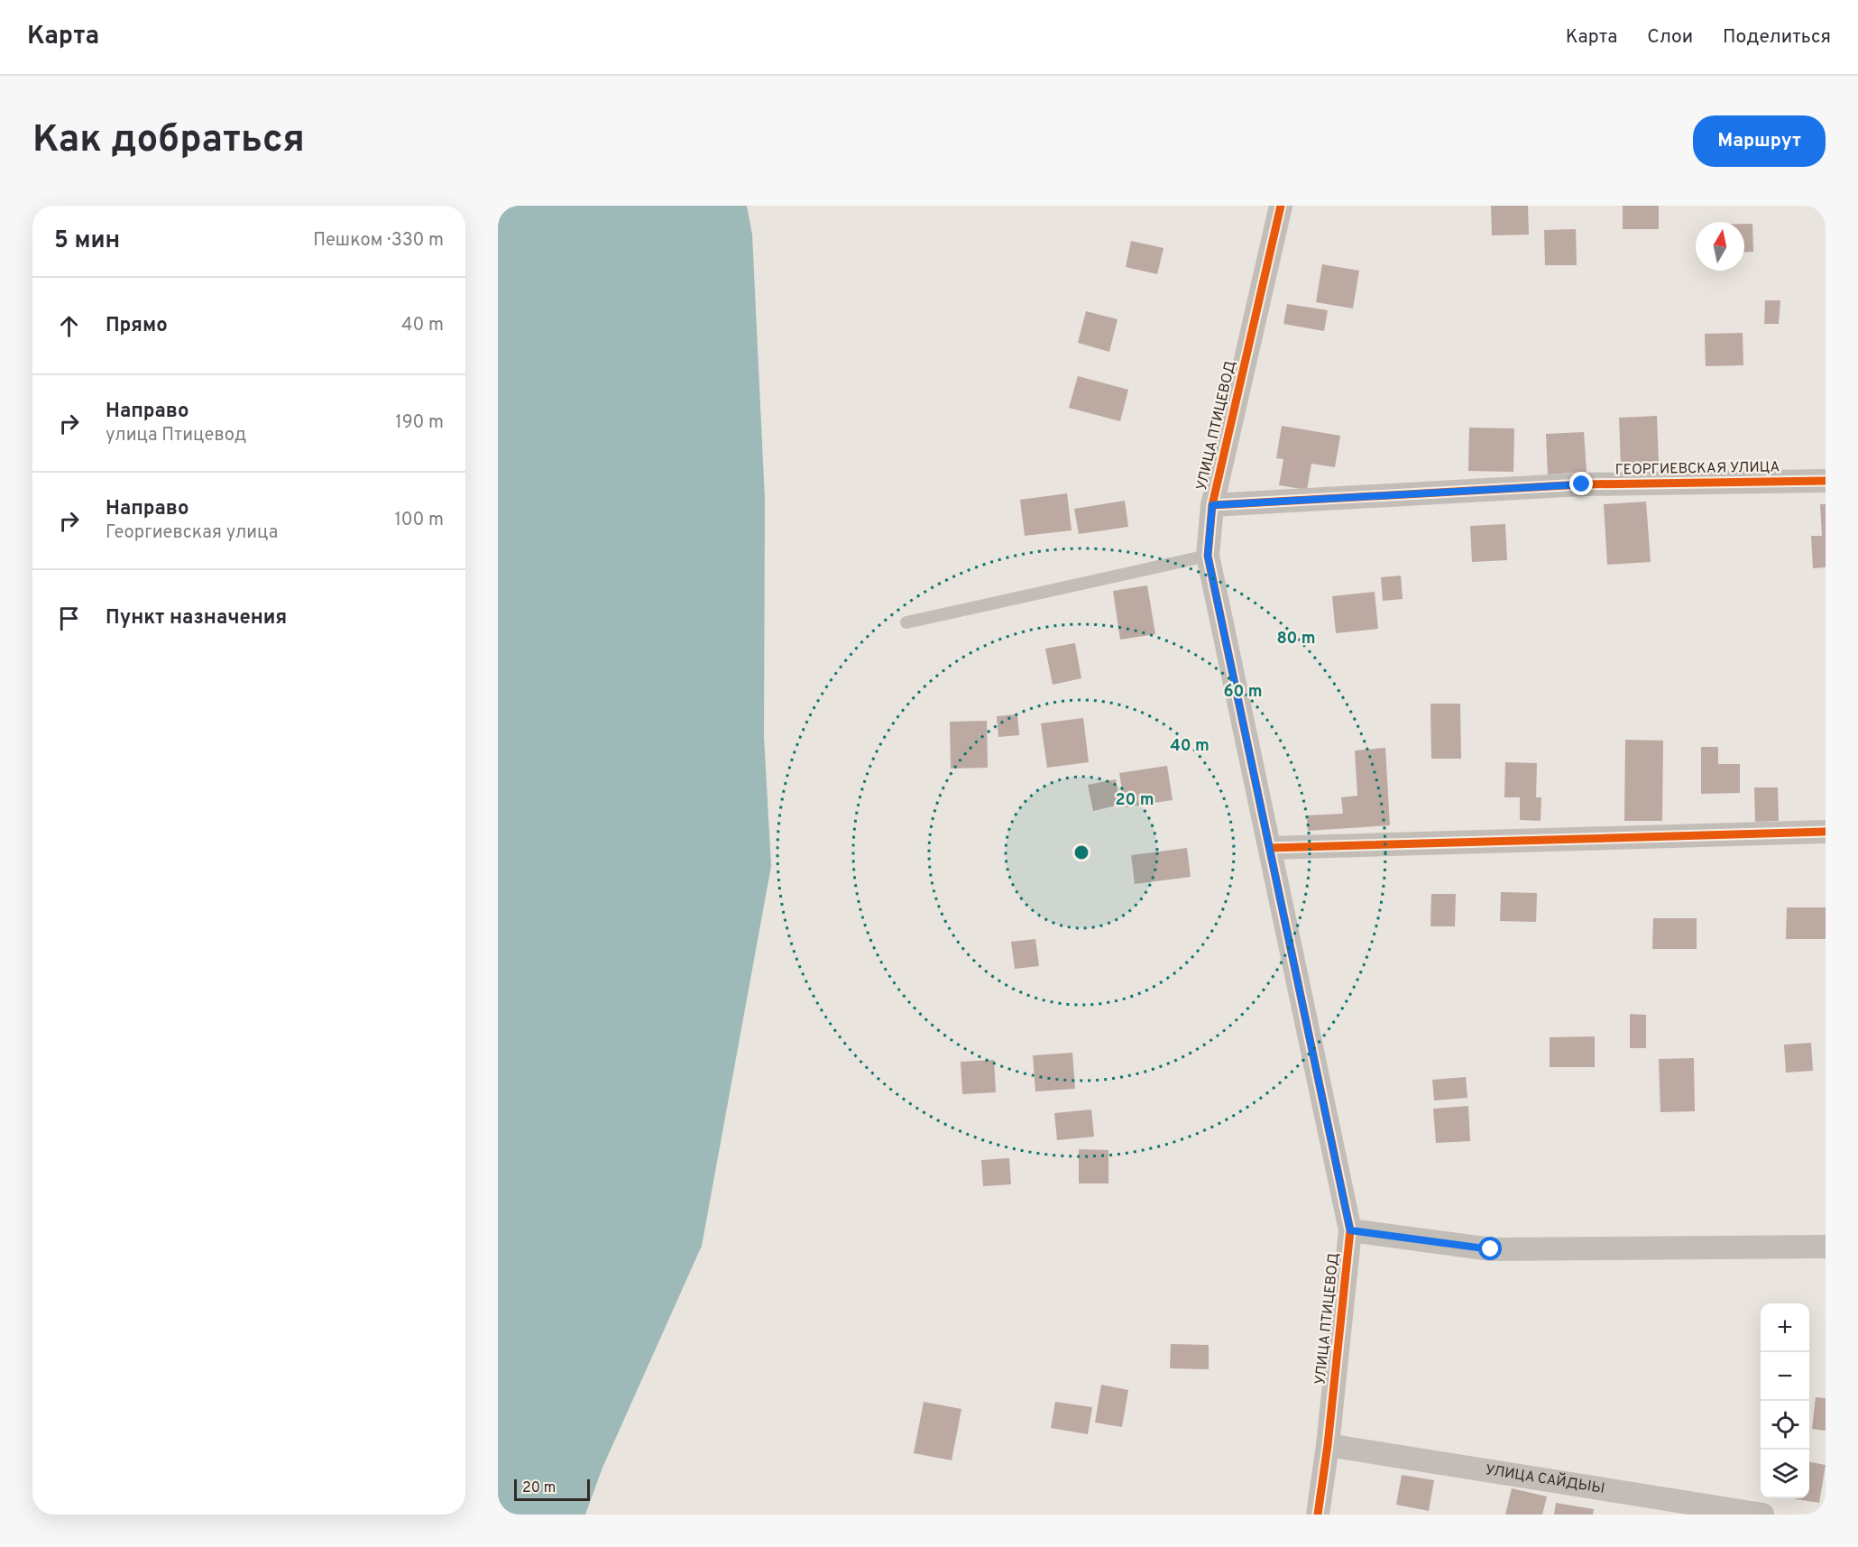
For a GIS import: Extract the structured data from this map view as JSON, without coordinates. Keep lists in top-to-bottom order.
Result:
{
  "streets": {
    "street": ["УЛИЦА ПТИЦЕВОД", "ГЕОРГИЕВСКАЯ УЛИЦА", "УЛИЦА САЙДЫЫ"]
  },
  "crossings": [
    ["УЛИЦА ПТИЦЕВОД", "ГЕОРГИЕВСКАЯ УЛИЦА"],
    ["УЛИЦА ПТИЦЕВОД", "УЛИЦА САЙДЫЫ"]
  ],
  "scale_bar": "20 m",
  "north": "top",
  "page": {
    "header": "Карта",
    "nav": ["Карта", "Слои", "Поделиться"],
    "buttons": "Маршрут",
    "title": "Как добраться",
    "heading": ["5 мин", "Пешком · 330 m"],
    "list": [
      ["Прямо", "40 m"],
      ["Направо", "улица Птицевод", "190 m"],
      ["Направо", "Георгиевская улица", "100 m"],
      "Пункт назначения"
    ],
    "map_buttons": ["+", "−"],
    "scale": "20 m"
  },
  "rings": [
    "80 m",
    "60 m",
    "40 m",
    "20 m"
  ]
}
